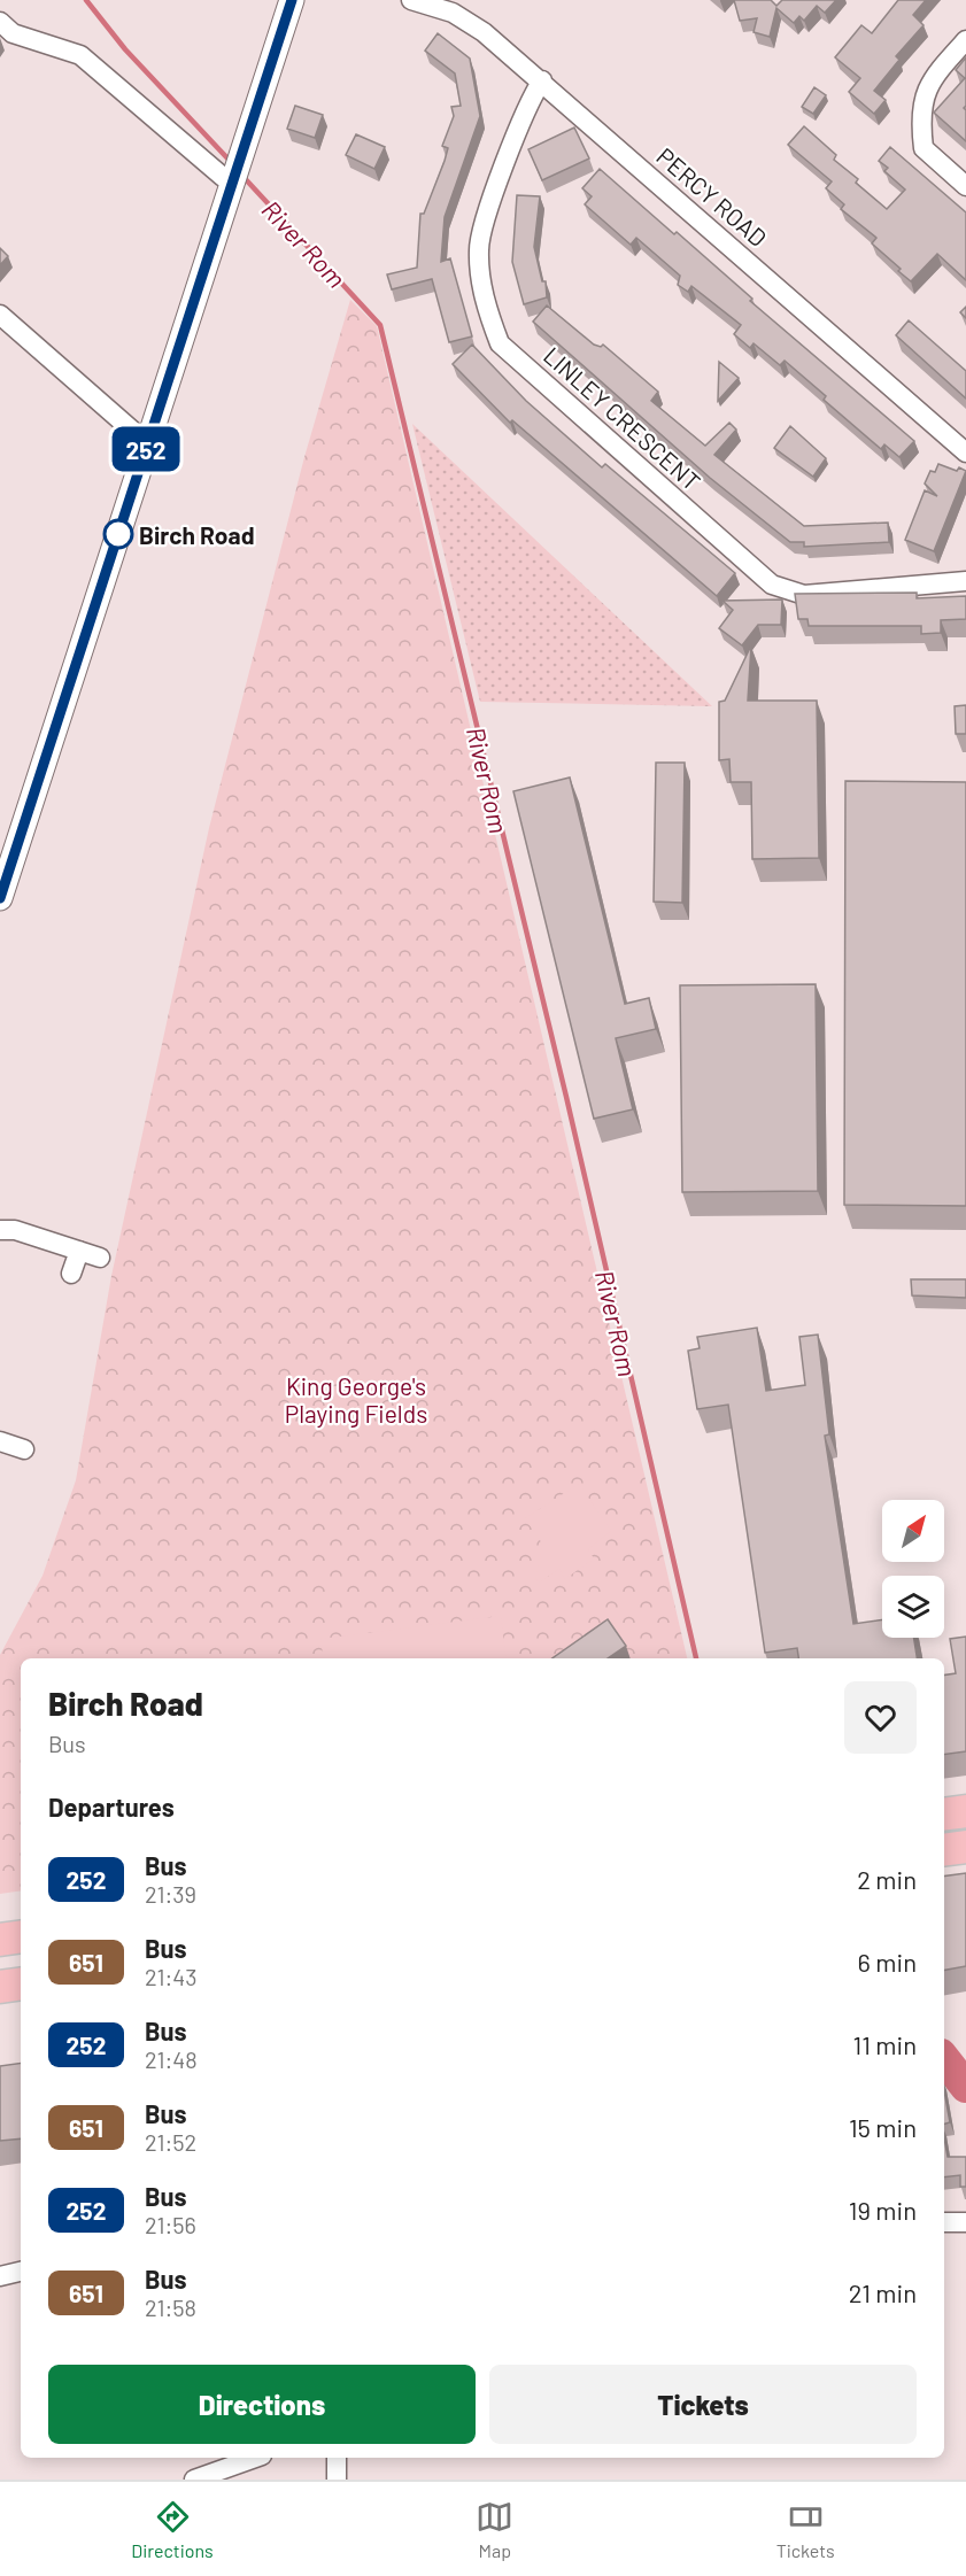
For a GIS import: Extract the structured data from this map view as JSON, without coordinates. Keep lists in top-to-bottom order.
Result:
{
  "streets": {
    "street": ["PERCY ROAD", "LINLEY CRESCENT"]
  },
  "crossings": [
    ["PERCY ROAD", "LINLEY CRESCENT"]
  ],
  "water": ["River Rom"],
  "parks": ["King George's Playing Fields"],
  "places": ["Birch Road"],
  "lines": ["bus line 252"],
  "north": "top right",
  "page": {
    "on_map": "252",
    "heading": [
      ["Birch Road", "Bus"],
      "Departures"
    ],
    "list": [
      {
        "mark": "252",
        "name": "Bus",
        "note": "21:39",
        "value": "2 min"
      },
      {
        "mark": "651",
        "name": "Bus",
        "note": "21:43",
        "value": "6 min"
      },
      {
        "mark": "252",
        "name": "Bus",
        "note": "21:48",
        "value": "11 min"
      },
      {
        "mark": "651",
        "name": "Bus",
        "note": "21:52",
        "value": "15 min"
      },
      {
        "mark": "252",
        "name": "Bus",
        "note": "21:56",
        "value": "19 min"
      },
      {
        "mark": "651",
        "name": "Bus",
        "note": "21:58",
        "value": "21 min"
      }
    ],
    "buttons": ["Directions", "Tickets"],
    "tabs": ["Directions", "Map", "Tickets"]
  }
}
